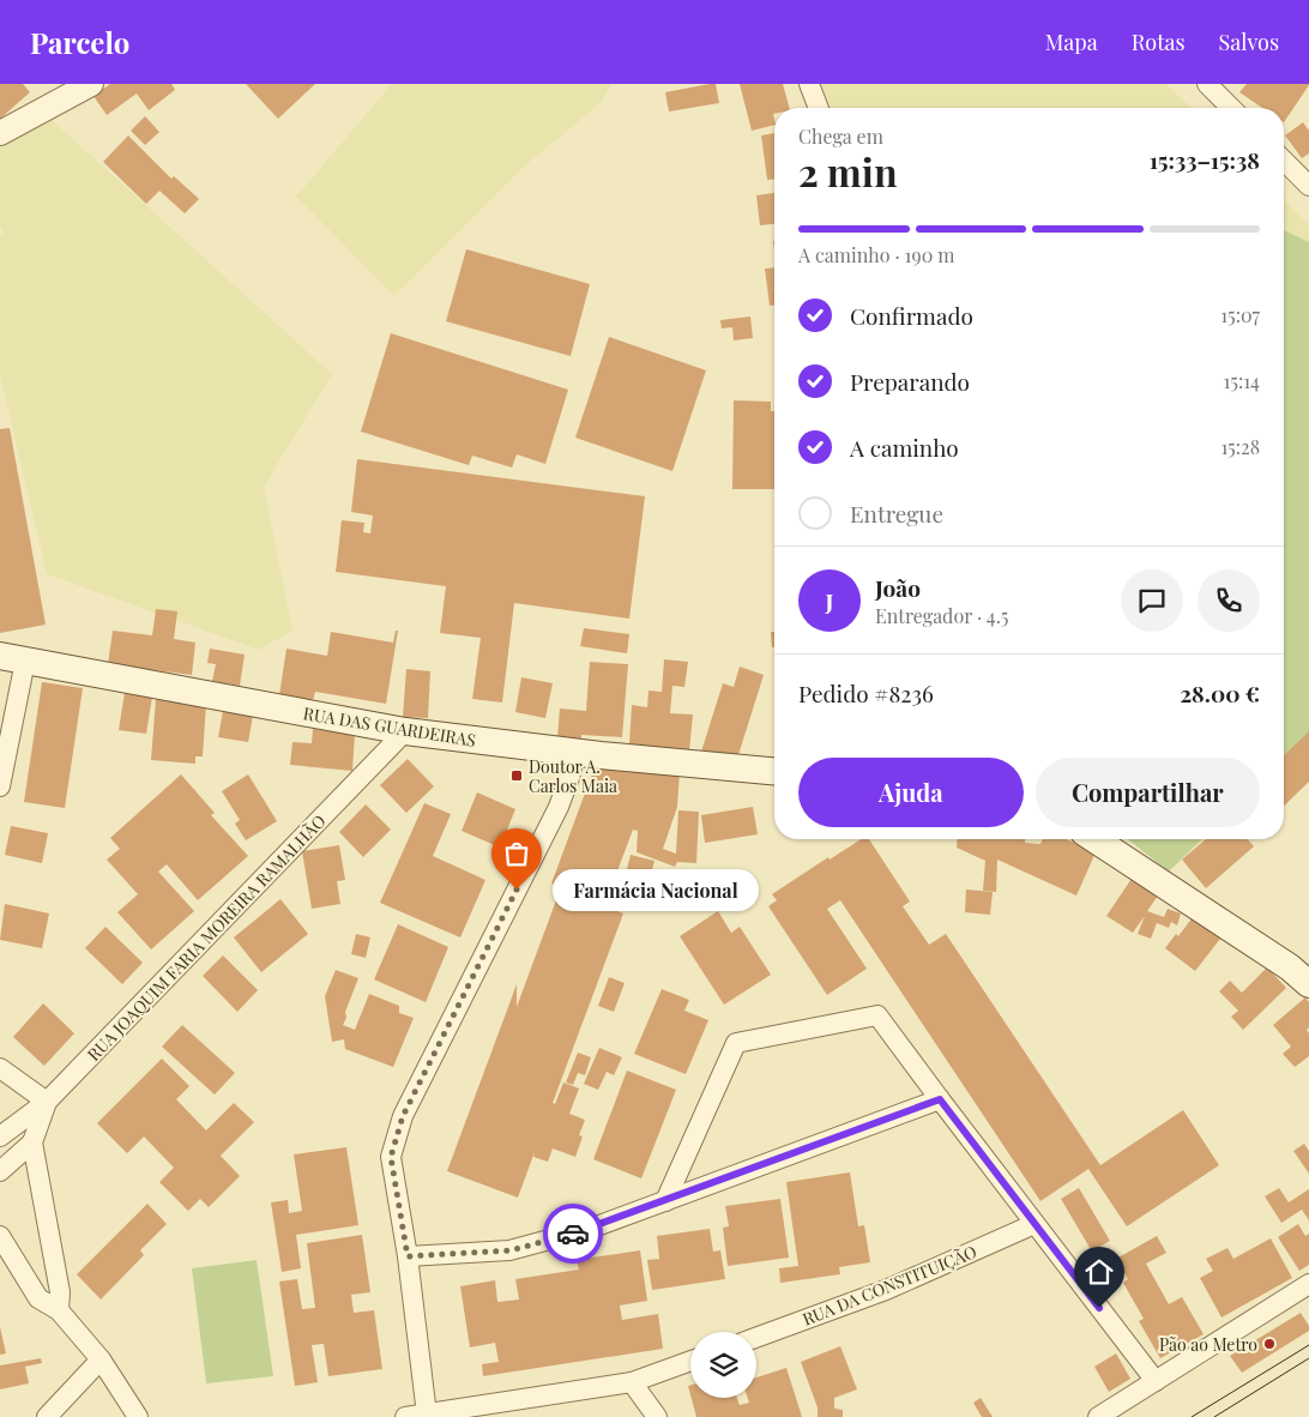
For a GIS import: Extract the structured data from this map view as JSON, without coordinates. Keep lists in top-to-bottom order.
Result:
{
  "streets": {
    "main road": ["RUA DAS GUARDEIRAS"],
    "street": ["RUA JOAQUIM FARIA MOREIRA RAMALHÃO", "RUA DA CONSTITUIÇÃO"]
  },
  "crossings": [
    ["RUA DAS GUARDEIRAS", "RUA JOAQUIM FARIA MOREIRA RAMALHÃO"]
  ],
  "places": {
    "transit": ["Doutor A. Carlos Maia"],
    "other": ["Farmácia Nacional", "Pão ao Metro"]
  },
  "page": {
    "header": "Parcelo",
    "nav": ["Mapa", "Rotas", "Salvos"],
    "heading": ["2 min", "Chega em", "15:33–15:38"],
    "panel": [
      "João",
      "Entregador · 4.5",
      "Pedido #8236",
      "28.00 €"
    ],
    "bar": "A caminho · 190 m",
    "list": [
      ["Confirmado", "15:07"],
      ["Preparando", "15:14"],
      ["A caminho", "15:28"],
      "Entregue"
    ],
    "round": "J",
    "buttons": ["Ajuda", "Compartilhar"],
    "bubble": "Farmácia Nacional"
  }
}
